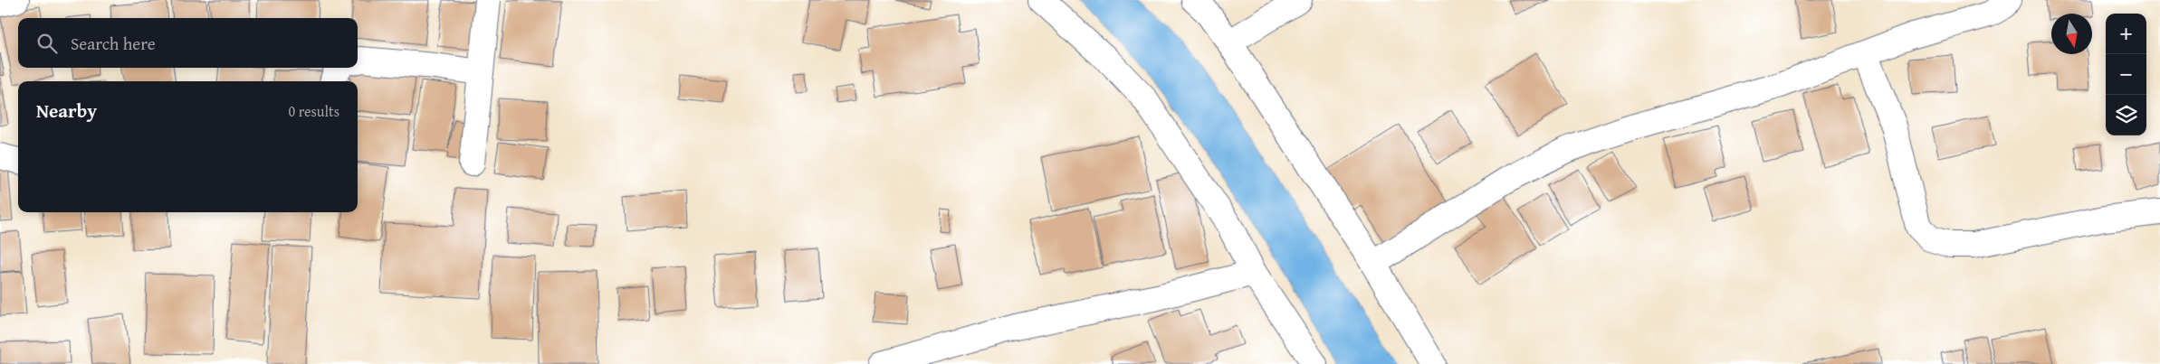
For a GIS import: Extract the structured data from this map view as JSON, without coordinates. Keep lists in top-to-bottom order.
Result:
{
  "north": "bottom",
  "page": {
    "map_buttons": ["+", "−"],
    "search": "Search here",
    "heading": ["Nearby", "0 results"]
  }
}
